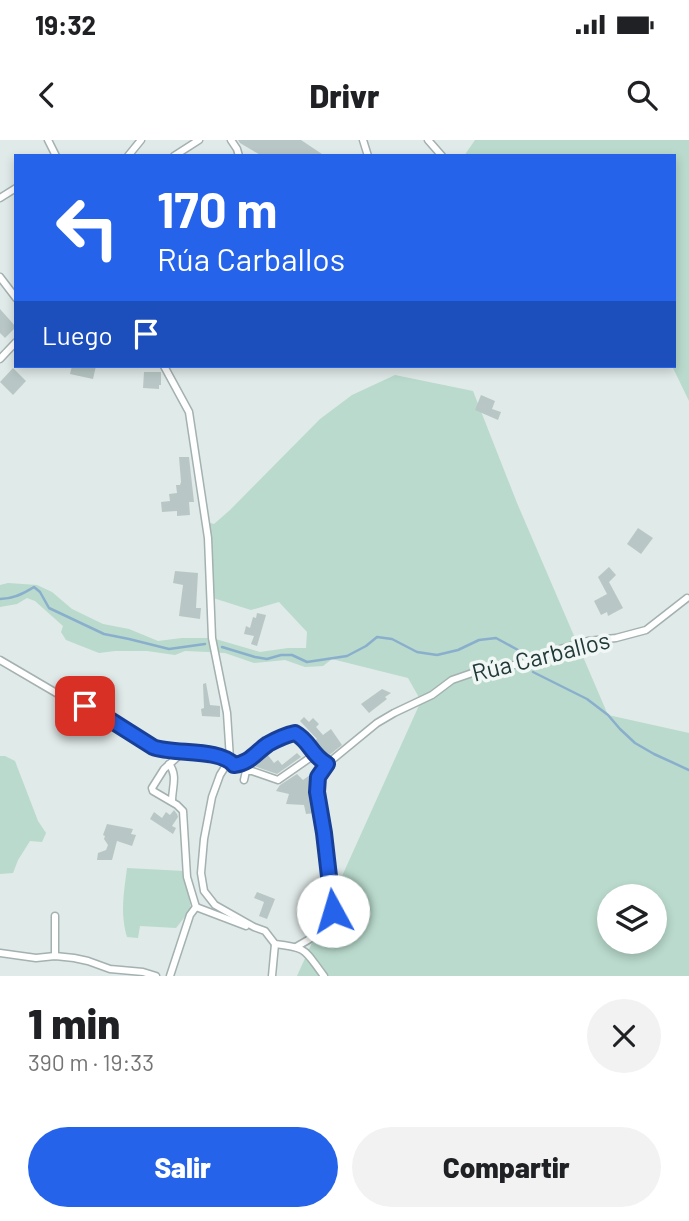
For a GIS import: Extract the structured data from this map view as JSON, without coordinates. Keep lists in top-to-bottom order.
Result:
{
  "streets": {
    "street": ["Rúa Carballos"]
  },
  "page": {
    "status": "19:32",
    "header": "Drivr",
    "turn": ["170 m", "Rúa Carballos"],
    "then": "Luego",
    "heading": ["1 min", "390 m · 19:33"],
    "buttons": ["Salir", "Compartir"]
  }
}
